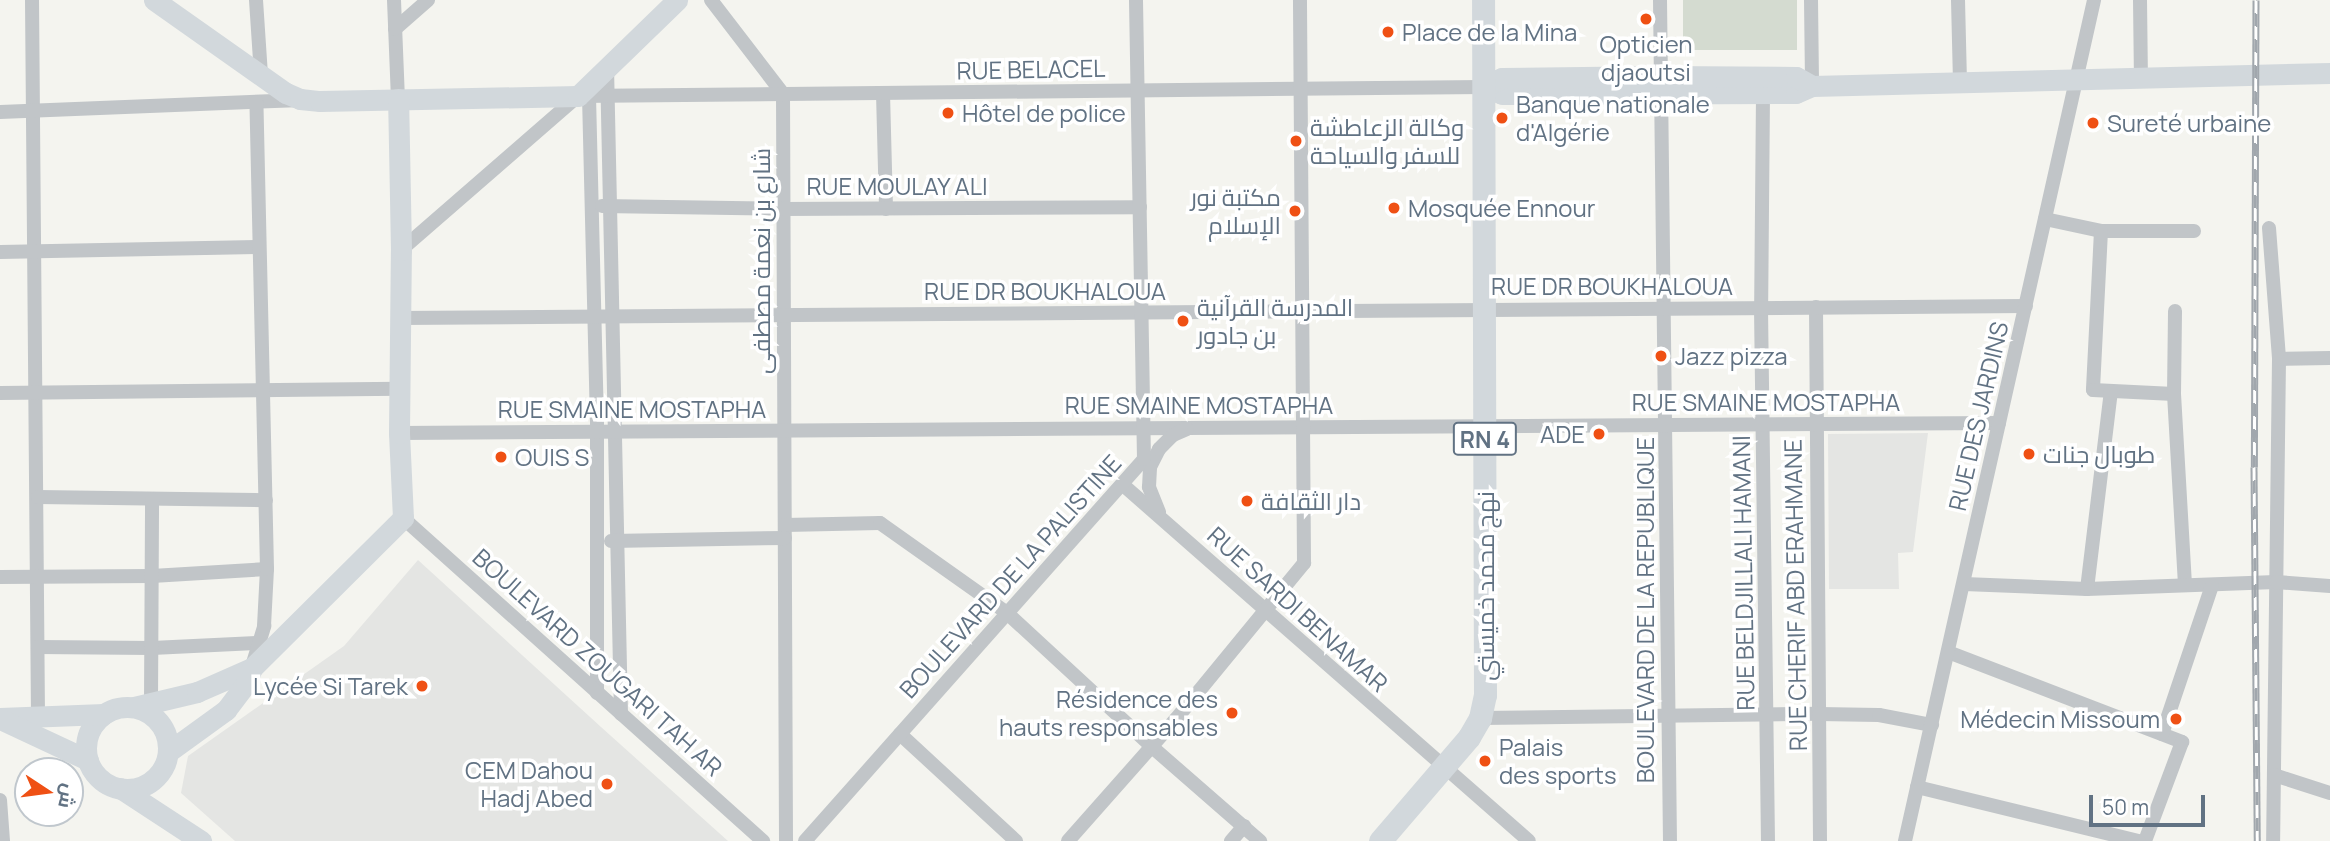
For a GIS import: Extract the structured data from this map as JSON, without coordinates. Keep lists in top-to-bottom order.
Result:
{
  "streets": {
    "main road": ["RN 4", "نهج محمد خميستي"],
    "street": [
      "RUE BELACEL",
      "RUE MOULAY ALI",
      "شارع بن نعمة مصطفى",
      "RUE DR BOUKHALOUA",
      "RUE SMAINE MOSTAPHA",
      "RUE DES JARDINS",
      "RUE BELDJILLALI HAMANI",
      "BOULEVARD DE LA PALISTINE",
      "RUE CHERIF ABD ERAHMANE",
      "RUE SARDI BENAMAR",
      "BOULEVARD DE LA REPUBLIQUE",
      "BOULEVARD ZOUGARI TAH AR"
    ]
  },
  "crossings": [
    ["RUE BELACEL", "شارع بن نعمة مصطفى"],
    ["RUE BELACEL", "BOULEVARD DE LA PALISTINE"],
    ["RUE BELACEL", "نهج محمد خميستي"],
    ["RUE MOULAY ALI", "شارع بن نعمة مصطفى"],
    ["RUE MOULAY ALI", "BOULEVARD DE LA PALISTINE"],
    ["شارع بن نعمة مصطفى", "RUE DR BOUKHALOUA"],
    ["شارع بن نعمة مصطفى", "RUE SMAINE MOSTAPHA"],
    ["RUE DR BOUKHALOUA", "RUE DES JARDINS"],
    ["RUE DR BOUKHALOUA", "RUE BELDJILLALI HAMANI"],
    ["RUE DR BOUKHALOUA", "BOULEVARD DE LA PALISTINE"],
    ["RUE DR BOUKHALOUA", "نهج محمد خميستي"],
    ["RUE DR BOUKHALOUA", "RUE CHERIF ABD ERAHMANE"],
    ["RUE DR BOUKHALOUA", "BOULEVARD DE LA REPUBLIQUE"],
    ["RUE SMAINE MOSTAPHA", "RUE DES JARDINS"],
    ["RUE SMAINE MOSTAPHA", "RUE BELDJILLALI HAMANI"],
    ["RUE SMAINE MOSTAPHA", "BOULEVARD DE LA PALISTINE"],
    ["RUE SMAINE MOSTAPHA", "نهج محمد خميستي"],
    ["RUE SMAINE MOSTAPHA", "RUE CHERIF ABD ERAHMANE"],
    ["RUE SMAINE MOSTAPHA", "BOULEVARD DE LA REPUBLIQUE"],
    ["BOULEVARD DE LA PALISTINE", "RUE SARDI BENAMAR"],
    ["نهج محمد خميستي", "RUE SARDI BENAMAR"]
  ],
  "places": [
    "Opticien djaoutsi",
    "Place de la Mina",
    "Hôtel de police",
    "Banque nationale d'Algérie",
    "Sureté urbaine",
    "وكالة الزعاطشة للسفر والسياحة",
    "Mosquée Ennour",
    "مكتبة نور الإسلام",
    "المدرسة القرآنية بن جادور",
    "Jazz pizza",
    "ADE",
    "طوبال جنات",
    "OUIS S",
    "دار الثقافة",
    "Lycée Si Tarek",
    "Résidence des hauts responsables",
    "Médecin Missoum",
    "Palais des sports",
    "CEM Dahou Hadj Abed"
  ],
  "scale_bar": "50 m",
  "north": "right"
}
